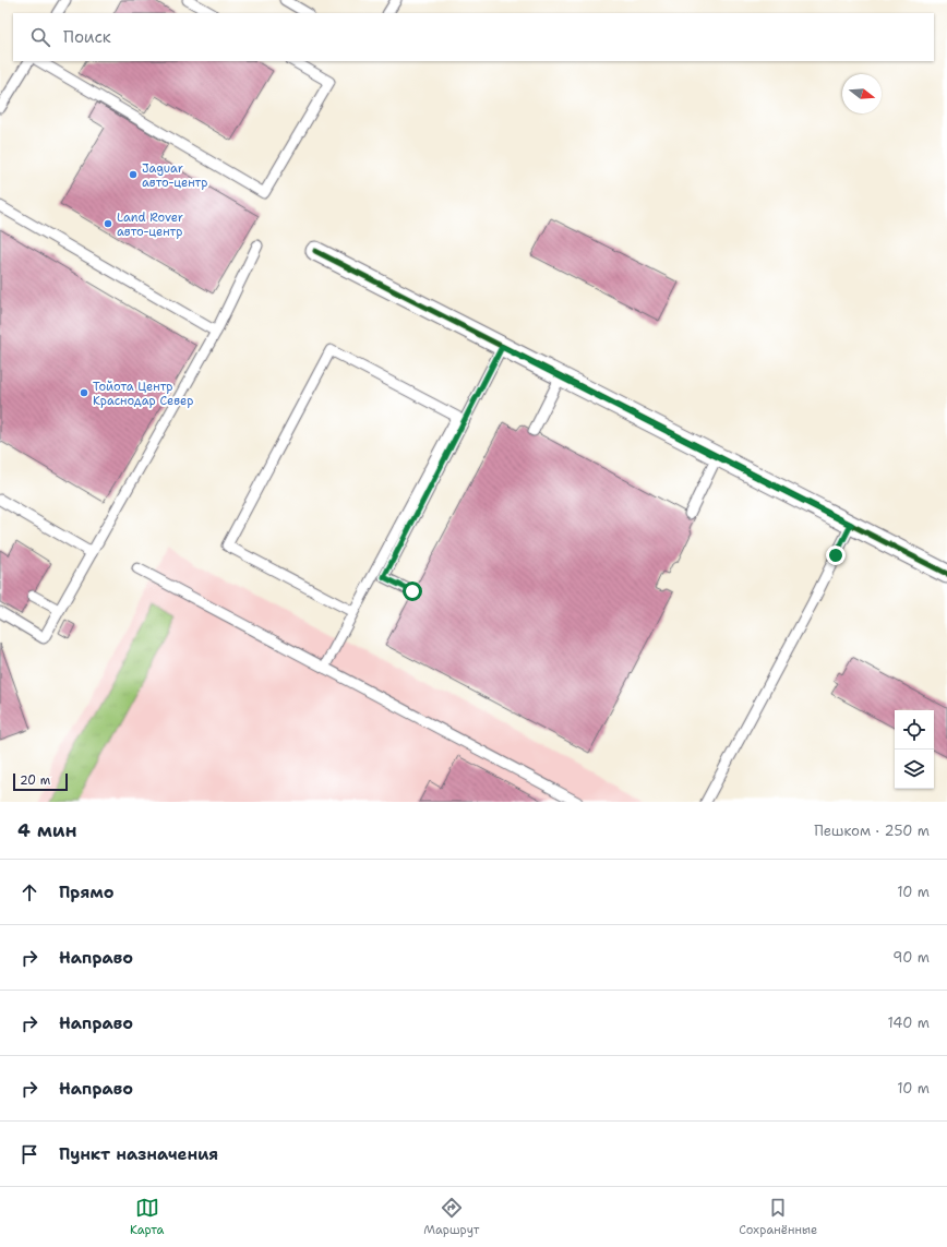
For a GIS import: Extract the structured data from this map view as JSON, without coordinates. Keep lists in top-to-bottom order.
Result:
{
  "places": ["Jaguar авто-центр", "Land Rover авто-центр", "Тойота Центр Краснодар Север"],
  "scale_bar": "20 m",
  "north": "right",
  "page": {
    "search": "Поиск",
    "scale": "20 m",
    "heading": ["4 мин", "Пешком · 250 m"],
    "list": [
      ["Прямо", "10 m"],
      ["Направо", "90 m"],
      ["Направо", "140 m"],
      ["Направо", "10 m"],
      "Пункт назначения"
    ],
    "nav": ["Карта", "Маршрут", "Сохранённые"]
  }
}
